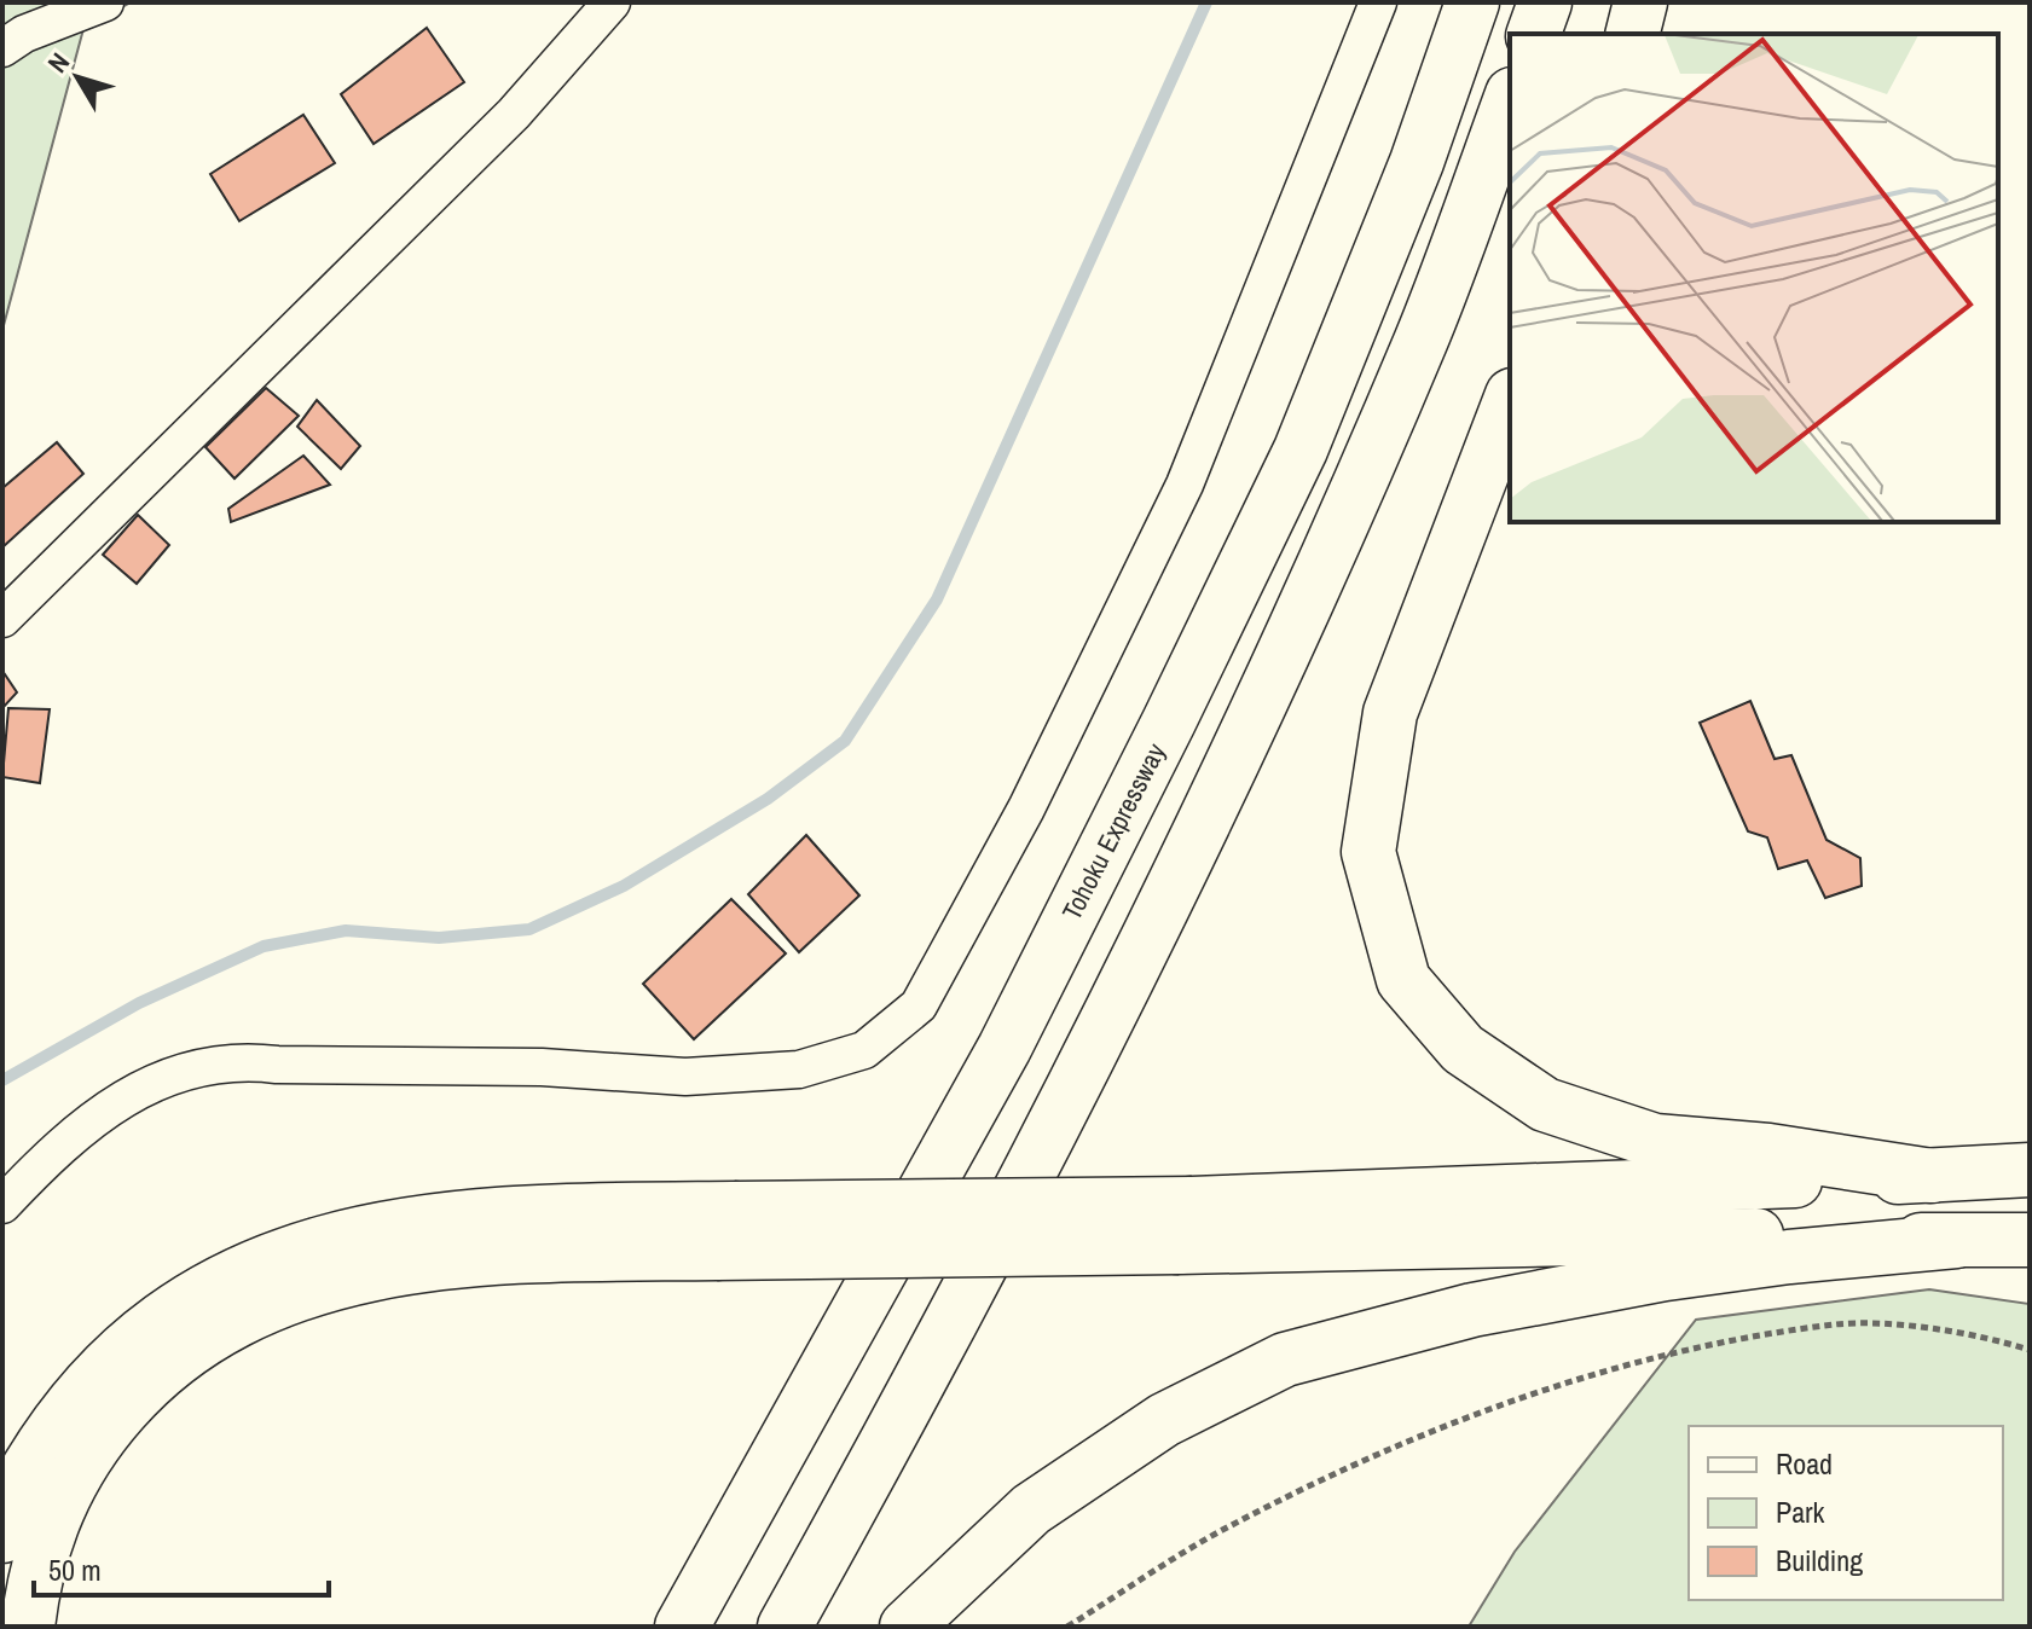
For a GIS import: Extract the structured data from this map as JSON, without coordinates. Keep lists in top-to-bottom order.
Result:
{
  "streets": {
    "highway": ["Tohoku Expressway"]
  },
  "legend": ["Road", "Park", "Building"],
  "scale_bar": "50 m",
  "north": "top left"
}
